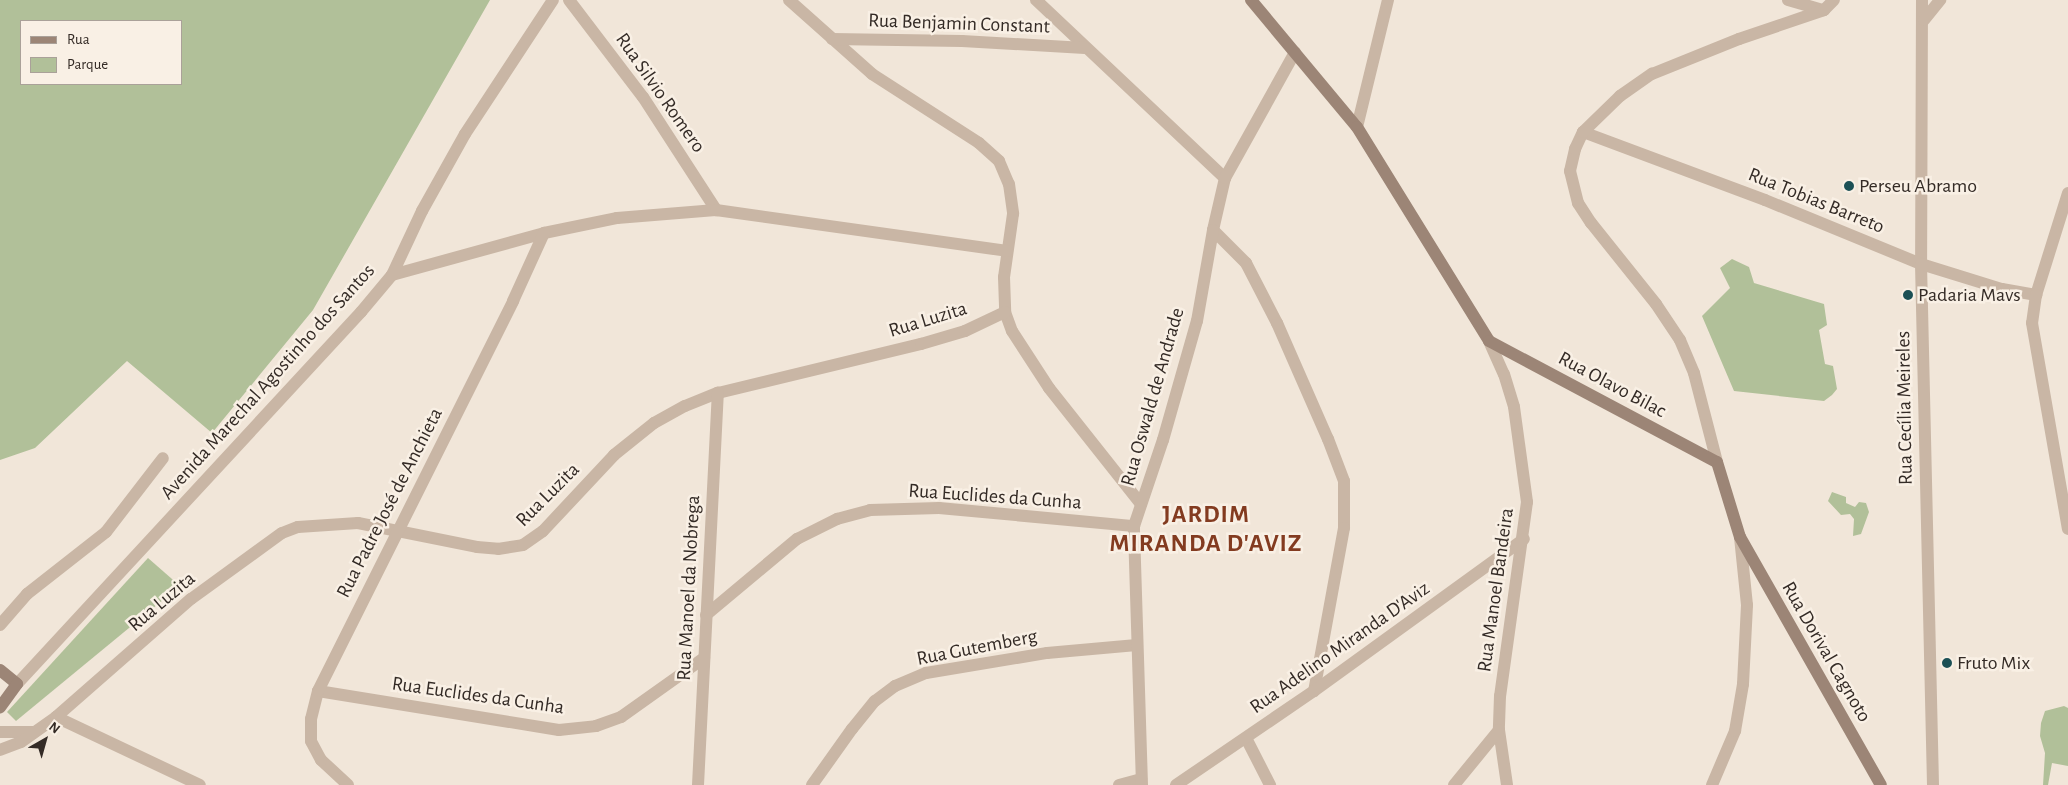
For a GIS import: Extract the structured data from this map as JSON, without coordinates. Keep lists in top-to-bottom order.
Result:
{
  "streets": {
    "street": [
      "Rua Benjamin Constant",
      "Rua Silvio Romero",
      "Rua Tobias Barreto",
      "Rua Luzita",
      "Avenida Marechal Agostinho dos Santos",
      "Rua Olavo Bilac",
      "Rua Oswald de Andrade",
      "Rua Cecília Meireles",
      "Rua Euclides da Cunha",
      "Rua Padre José de Anchieta",
      "Rua Manoel da Nobrega",
      "Rua Manoel Bandeira",
      "Rua Gutemberg",
      "Rua Adelino Miranda D'Aviz",
      "Rua Dorival Cagnoto"
    ]
  },
  "crossings": [
    ["Rua Tobias Barreto", "Rua Cecília Meireles"],
    ["Rua Luzita", "Rua Padre José de Anchieta"],
    ["Rua Luzita", "Rua Manoel da Nobrega"],
    ["Rua Olavo Bilac", "Rua Manoel Bandeira"],
    ["Rua Olavo Bilac", "Rua Dorival Cagnoto"],
    ["Rua Oswald de Andrade", "Rua Euclides da Cunha"],
    ["Rua Oswald de Andrade", "Rua Manoel Bandeira"],
    ["Rua Oswald de Andrade", "Rua Gutemberg"],
    ["Rua Euclides da Cunha", "Rua Padre José de Anchieta"],
    ["Rua Euclides da Cunha", "Rua Manoel da Nobrega"],
    ["Rua Manoel Bandeira", "Rua Adelino Miranda D'Aviz"]
  ],
  "districts": ["JARDIM MIRANDA D'AVIZ"],
  "places": ["Perseu Abramo", "Padaria Mavs", "Fruto Mix"],
  "legend": ["Rua", "Parque"],
  "north": "top right"
}
